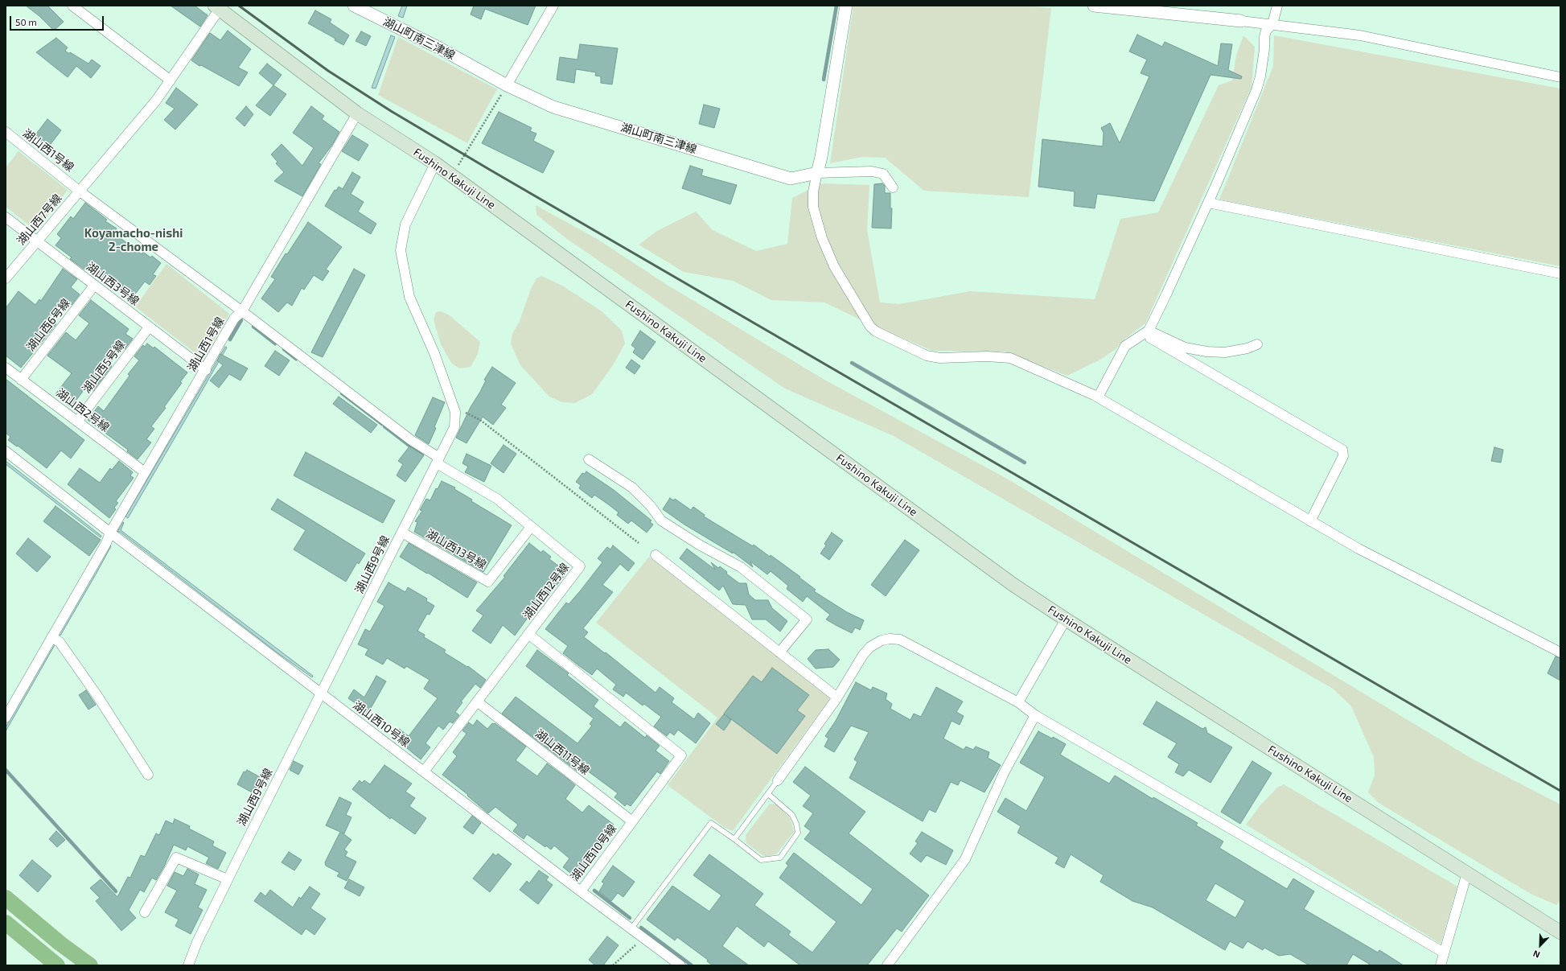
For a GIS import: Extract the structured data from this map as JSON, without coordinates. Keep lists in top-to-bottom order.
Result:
{
  "streets": {
    "main road": ["Fushino Kakuji Line"],
    "street": [
      "湖山町南三津線",
      "湖山西1号線",
      "湖山西7号線",
      "湖山西3号線",
      "湖山西6号線",
      "湖山西5号線",
      "湖山西2号線",
      "湖山西13号線",
      "湖山西9号線",
      "湖山西12号線",
      "湖山西10号線",
      "湖山西11号線"
    ]
  },
  "crossings": [
    ["湖山西1号線", "湖山西7号線"],
    ["湖山西1号線", "湖山西3号線"],
    ["湖山西1号線", "湖山西2号線"],
    ["湖山西1号線", "湖山西12号線"],
    ["湖山西1号線", "湖山西10号線"],
    ["Fushino Kakuji Line", "湖山西7号線"],
    ["Fushino Kakuji Line", "湖山西9号線"],
    ["湖山西7号線", "湖山西3号線"],
    ["湖山西3号線", "湖山西6号線"],
    ["湖山西3号線", "湖山西5号線"],
    ["湖山西6号線", "湖山西2号線"],
    ["湖山西5号線", "湖山西2号線"],
    ["湖山西13号線", "湖山西9号線"],
    ["湖山西13号線", "湖山西12号線"],
    ["湖山西9号線", "湖山西12号線"],
    ["湖山西9号線", "湖山西10号線"],
    ["湖山西12号線", "湖山西10号線"],
    ["湖山西12号線", "湖山西11号線"],
    ["湖山西10号線", "湖山西11号線"]
  ],
  "districts": ["Koyamacho-nishi 2-chome"],
  "scale_bar": "50 m",
  "north": "bottom left"
}
